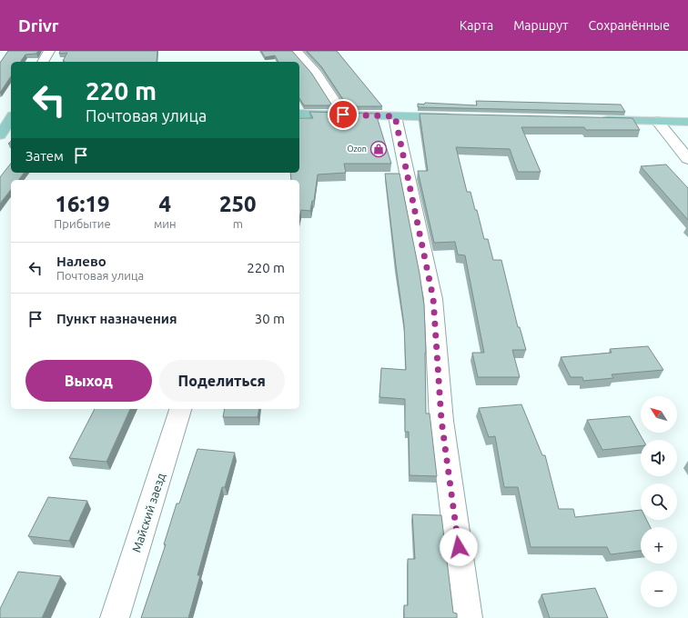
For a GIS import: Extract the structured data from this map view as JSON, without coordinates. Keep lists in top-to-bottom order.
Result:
{
  "streets": {
    "street": ["Майский заезд"]
  },
  "places": {
    "shop": ["Ozon"]
  },
  "north": "top left",
  "page": {
    "header": "Drivr",
    "nav": ["Карта", "Маршрут", "Сохранённые"],
    "turn": ["220 m", "Почтовая улица"],
    "then": "Затем",
    "eta": [
      "16:19",
      "Прибытие",
      "4",
      "мин",
      "250",
      "m"
    ],
    "list": [
      {
        "name": "Налево",
        "note": "Почтовая улица",
        "value": "220 m"
      },
      {
        "name": "Пункт назначения",
        "value": "30 m"
      }
    ],
    "buttons": ["Выход", "Поделиться"],
    "map_buttons": ["+", "−"]
  }
}
